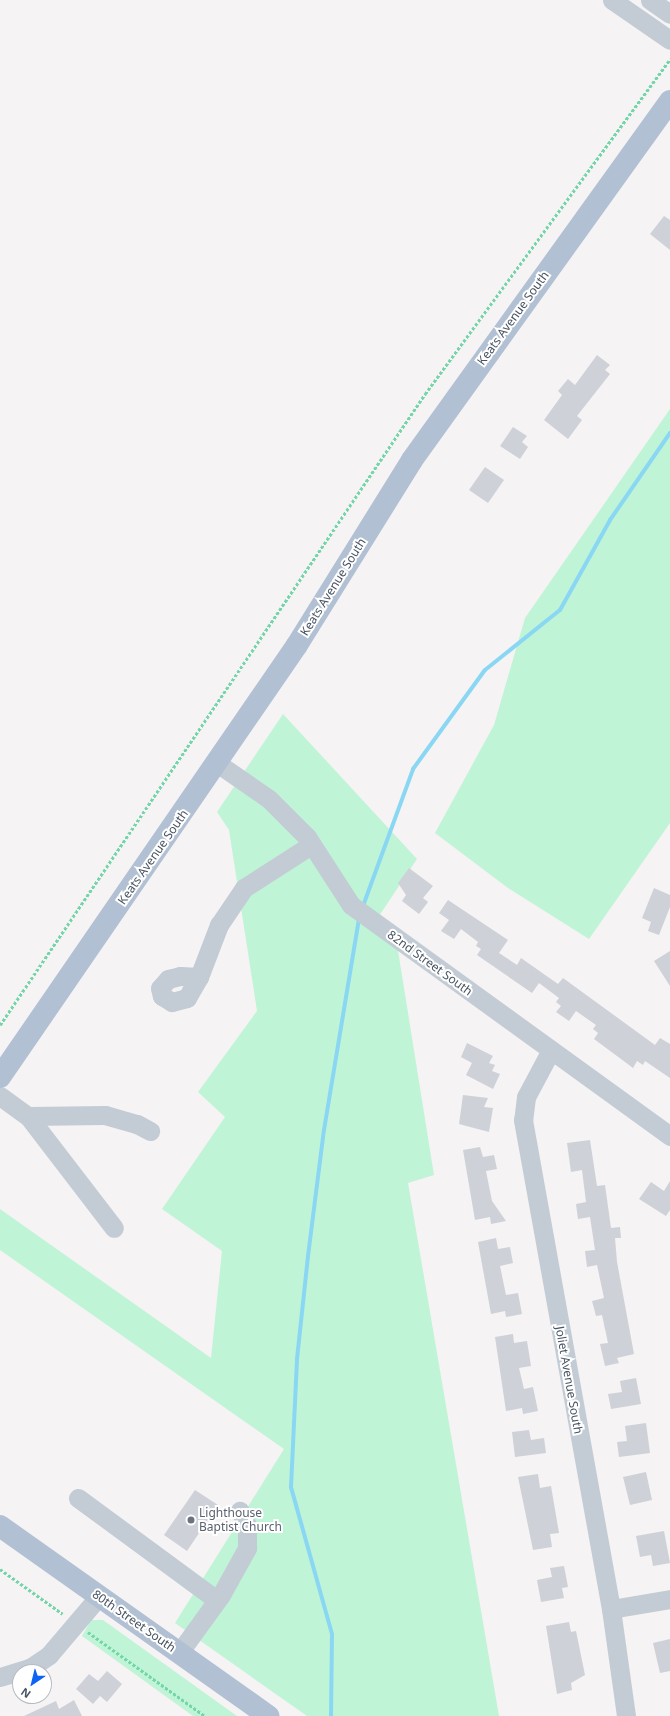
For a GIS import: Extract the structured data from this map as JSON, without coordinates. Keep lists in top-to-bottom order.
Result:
{
  "streets": {
    "main road": ["Keats Avenue South", "80th Street South"],
    "street": ["82nd Street South", "Joliet Avenue South"]
  },
  "crossings": [
    ["Keats Avenue South", "82nd Street South"],
    ["82nd Street South", "Joliet Avenue South"]
  ],
  "places": ["Lighthouse Baptist Church"],
  "north": "bottom left"
}
